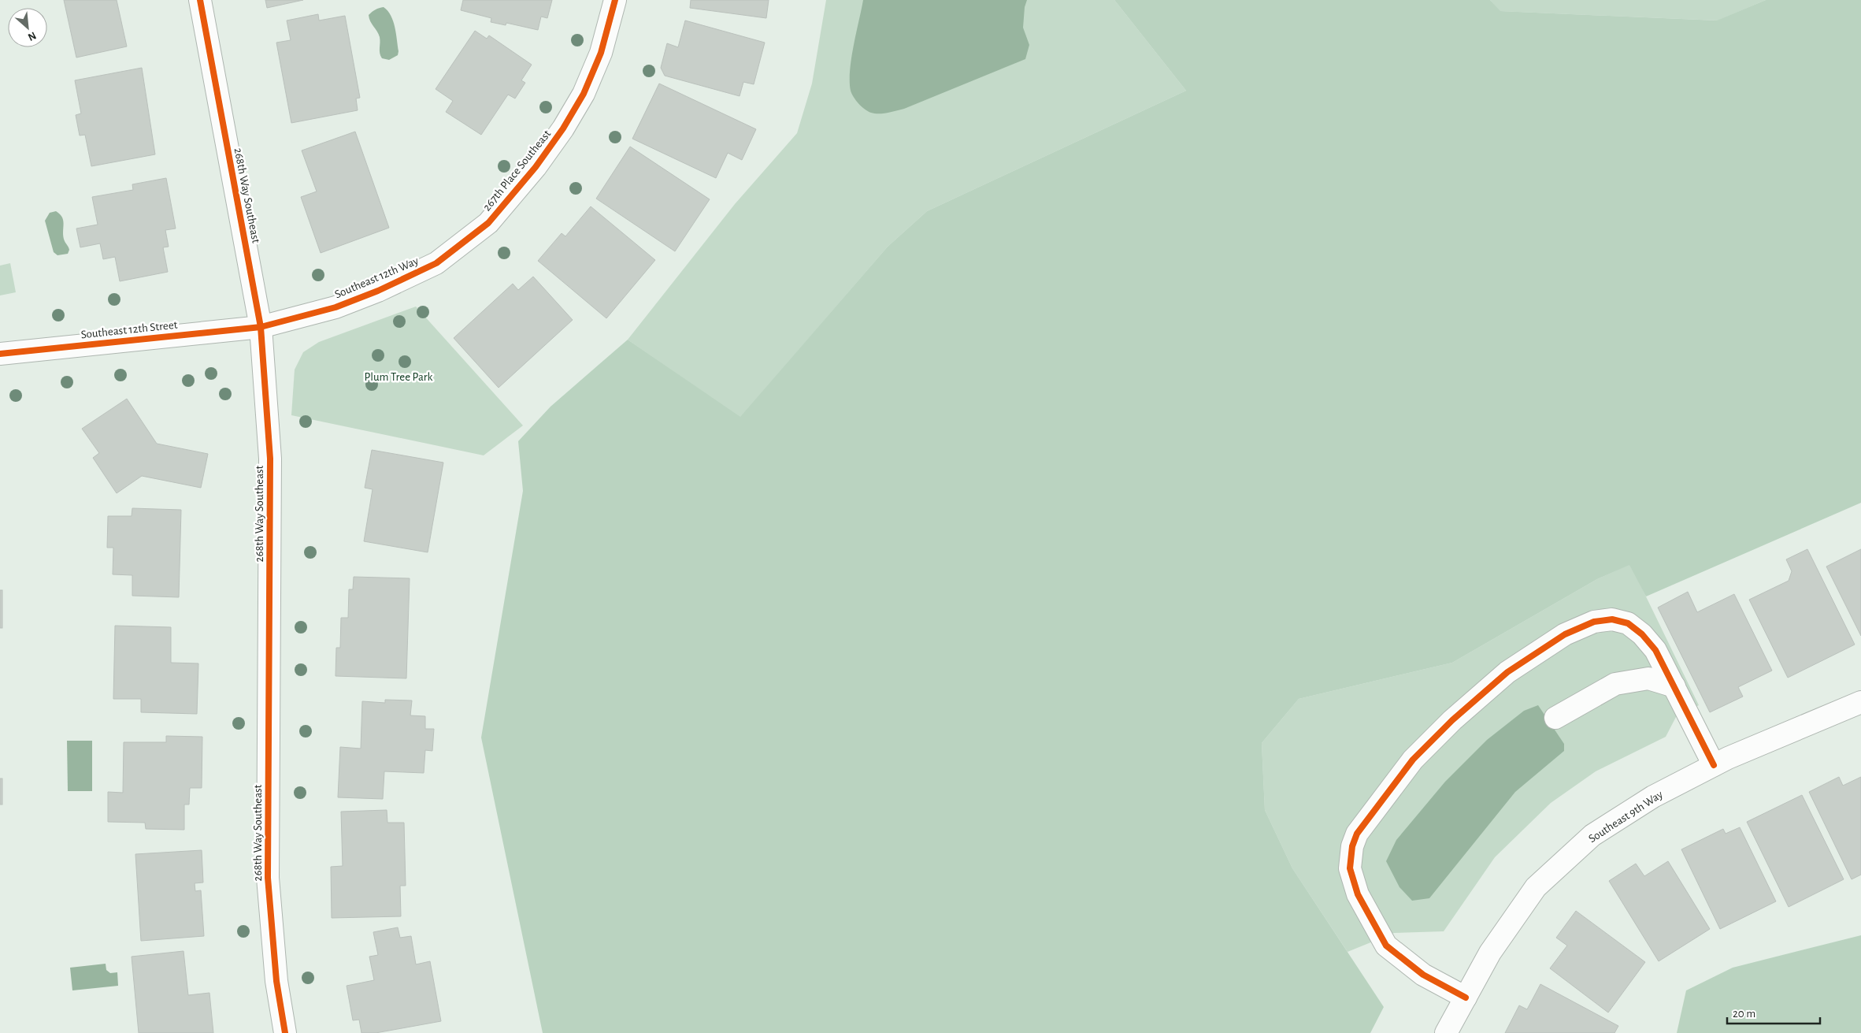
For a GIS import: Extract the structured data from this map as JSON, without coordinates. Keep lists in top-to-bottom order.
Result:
{
  "streets": {
    "street": [
      "267th Place Southeast",
      "268th Way Southeast",
      "Southeast 12th Way",
      "Southeast 12th Street",
      "Southeast 9th Way"
    ]
  },
  "crossings": [
    ["267th Place Southeast", "Southeast 12th Way"],
    ["268th Way Southeast", "Southeast 12th Way"],
    ["268th Way Southeast", "Southeast 12th Street"],
    ["Southeast 12th Way", "Southeast 12th Street"]
  ],
  "parks": ["Plum Tree Park"],
  "scale_bar": "20 m",
  "north": "bottom right"
}
